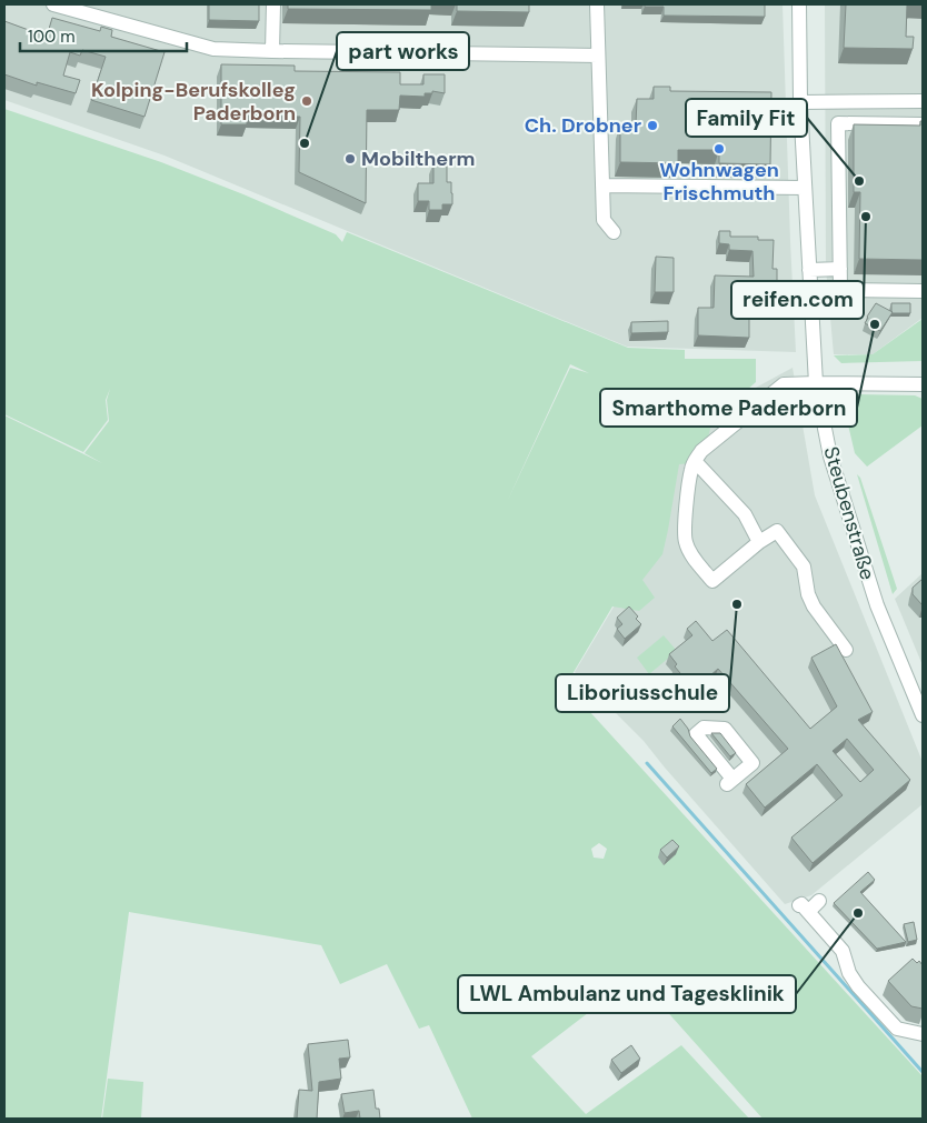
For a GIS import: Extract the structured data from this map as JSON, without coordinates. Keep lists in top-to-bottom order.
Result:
{
  "streets": {
    "street": ["Steubenstraße"]
  },
  "places": [
    "Kolping-Berufskolleg Paderborn",
    "Ch. Drobner",
    "part works",
    "Wohnwagen Frischmuth",
    "Mobiltherm",
    "Family Fit",
    "reifen.com",
    "Smarthome Paderborn",
    "Liboriusschule",
    "LWL Ambulanz und Tagesklinik"
  ],
  "scale_bar": "100 m"
}
